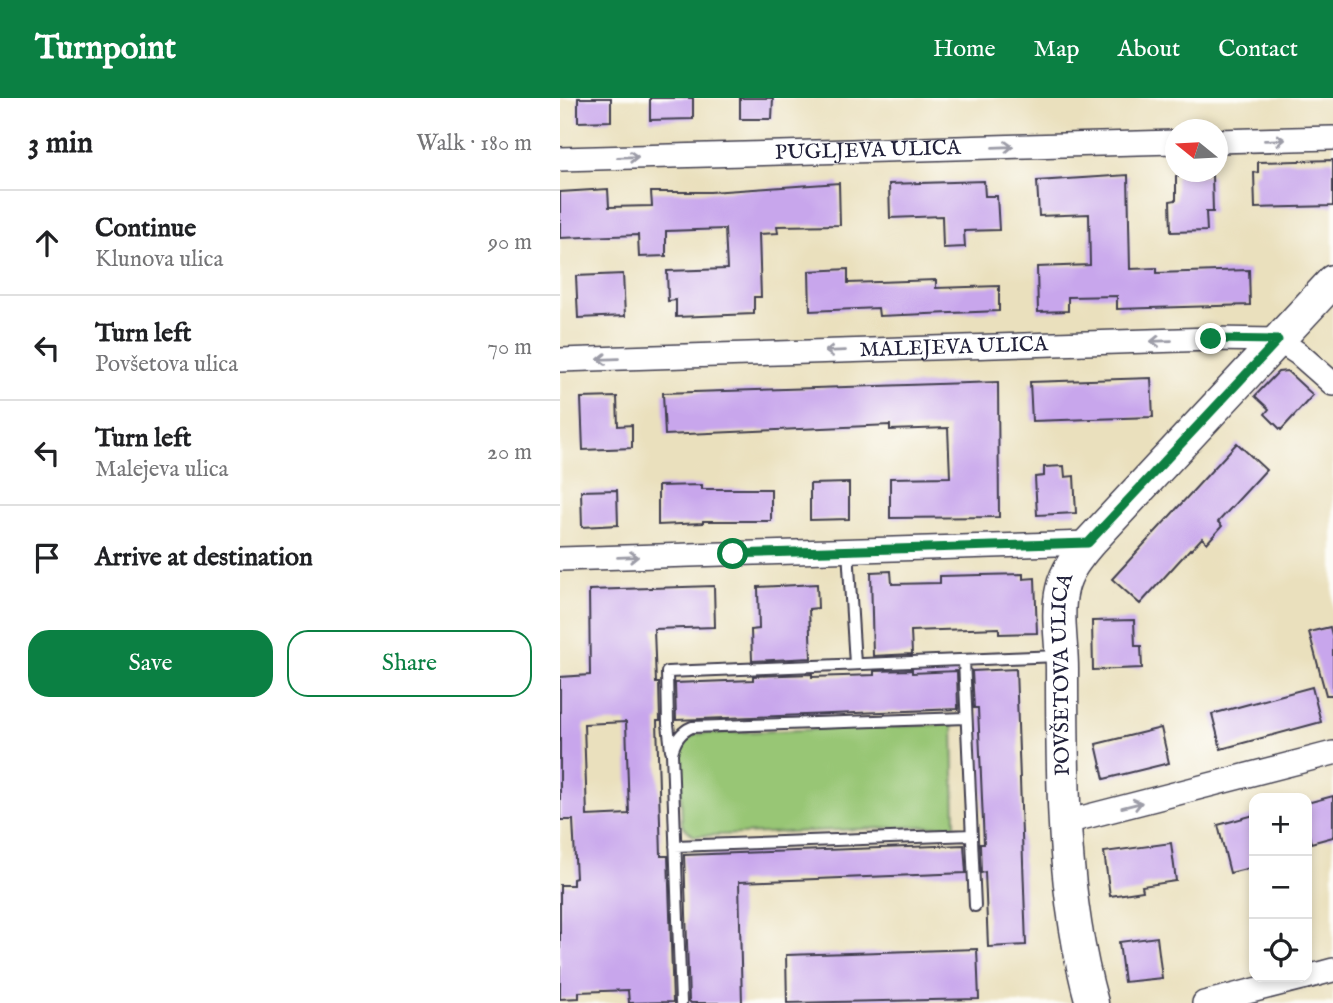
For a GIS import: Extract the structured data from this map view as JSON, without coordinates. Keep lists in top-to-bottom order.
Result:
{
  "streets": {
    "street": ["PUGLJEVA ULICA", "MALEJEVA ULICA", "POVŠETOVA ULICA"]
  },
  "crossings": [
    ["MALEJEVA ULICA", "POVŠETOVA ULICA"]
  ],
  "one_way": ["PUGLJEVA ULICA"],
  "north": "left",
  "page": {
    "header": "Turnpoint",
    "nav": [
      "Home",
      "Map",
      "About",
      "Contact"
    ],
    "heading": ["3 min", "Walk · 180 m"],
    "list": [
      ["Continue", "Klunova ulica", "90 m"],
      ["Turn left", "Povšetova ulica", "70 m"],
      ["Turn left", "Malejeva ulica", "20 m"],
      "Arrive at destination"
    ],
    "buttons": ["Save", "Share"],
    "map_buttons": ["+", "−"]
  }
}
